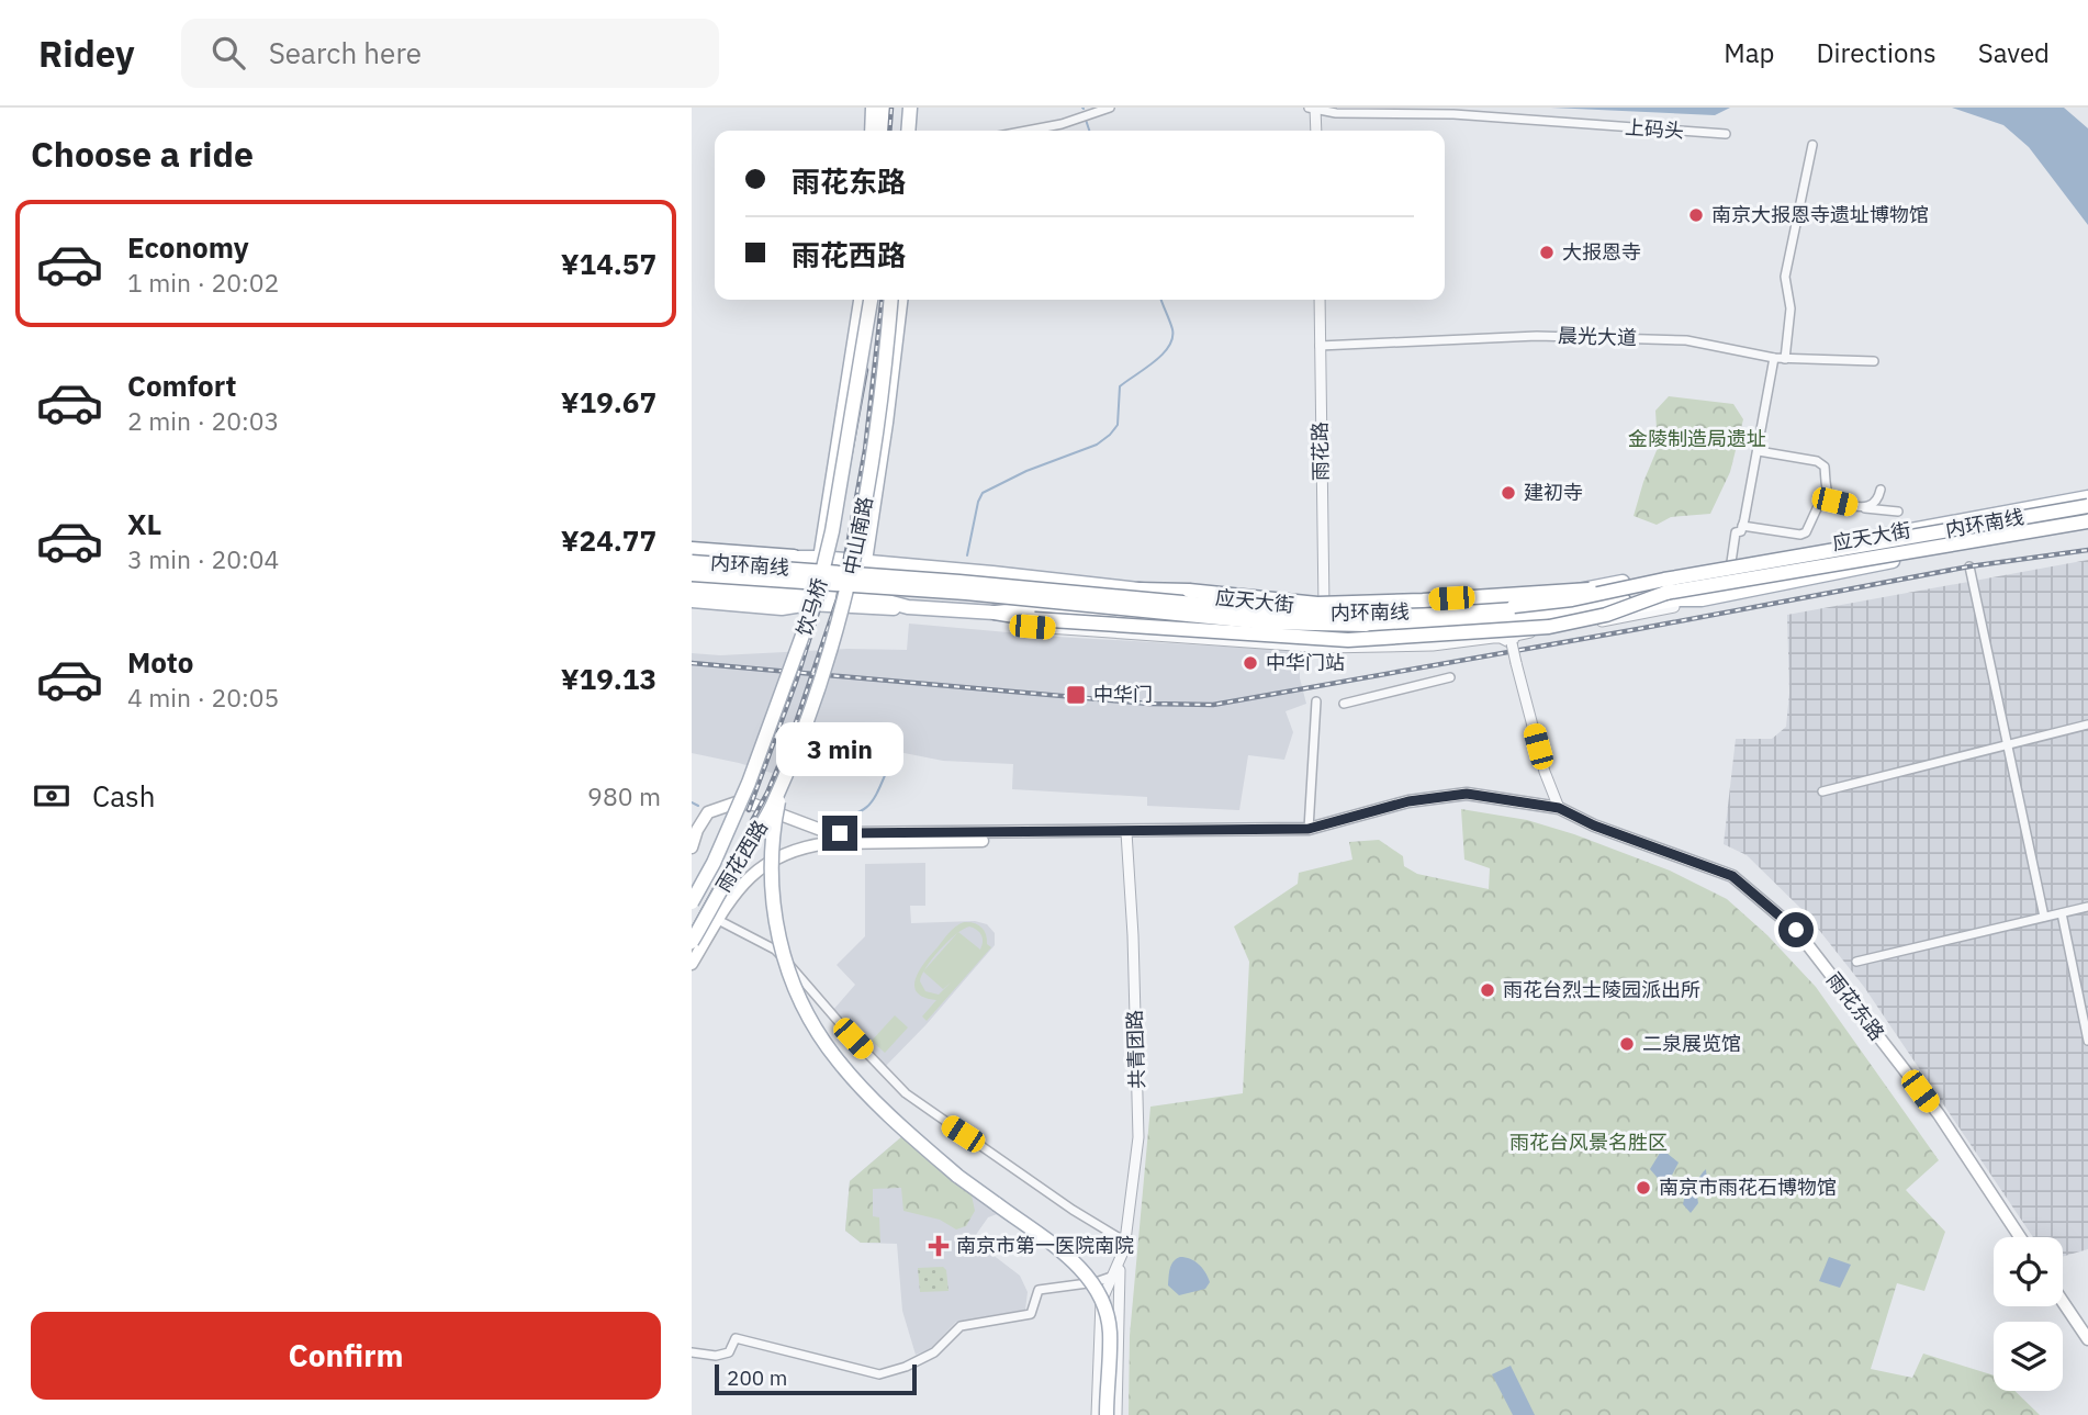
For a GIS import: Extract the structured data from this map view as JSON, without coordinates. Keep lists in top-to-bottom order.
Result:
{
  "streets": {
    "main road": [
      "内环南线",
      "中山南路",
      "应天大街",
      "饮马桥",
      "雨花西路",
      "雨花东路"
    ],
    "street": [
      "上码头",
      "晨光大道",
      "雨花路",
      "共青团路"
    ]
  },
  "crossings": [
    ["晨光大道", "雨花路"],
    ["雨花路", "应天大街"],
    ["内环南线", "应天大街"],
    ["中山南路", "雨花西路"],
    ["雨花西路", "雨花东路"],
    ["雨花西路", "共青团路"]
  ],
  "parks": ["金陵制造局遗址", "雨花台风景名胜区"],
  "places": {
    "other": [
      "南京大报恩寺遗址博物馆",
      "大报恩寺",
      "建初寺",
      "中华门站",
      "雨花台烈士陵园派出所",
      "二泉展览馆",
      "南京市雨花石博物馆"
    ],
    "transit": ["中华门"],
    "health": ["南京市第一医院南院"]
  },
  "scale_bar": "200 m",
  "page": {
    "header": "Ridey",
    "search": "Search here",
    "nav": ["Map", "Directions", "Saved"],
    "heading": "Choose a ride",
    "banner": ["雨花东路", "雨花西路"],
    "list": [
      {
        "name": "Economy",
        "note": "1 min · 20:02",
        "value": "¥14.57"
      },
      {
        "name": "Comfort",
        "note": "2 min · 20:03",
        "value": "¥19.67"
      },
      {
        "name": "XL",
        "note": "3 min · 20:04",
        "value": "¥24.77"
      },
      {
        "name": "Moto",
        "note": "4 min · 20:05",
        "value": "¥19.13"
      }
    ],
    "bubble": "3 min",
    "pay": ["Cash", "980 m"],
    "buttons": "Confirm",
    "scale": "200 m"
  }
}
